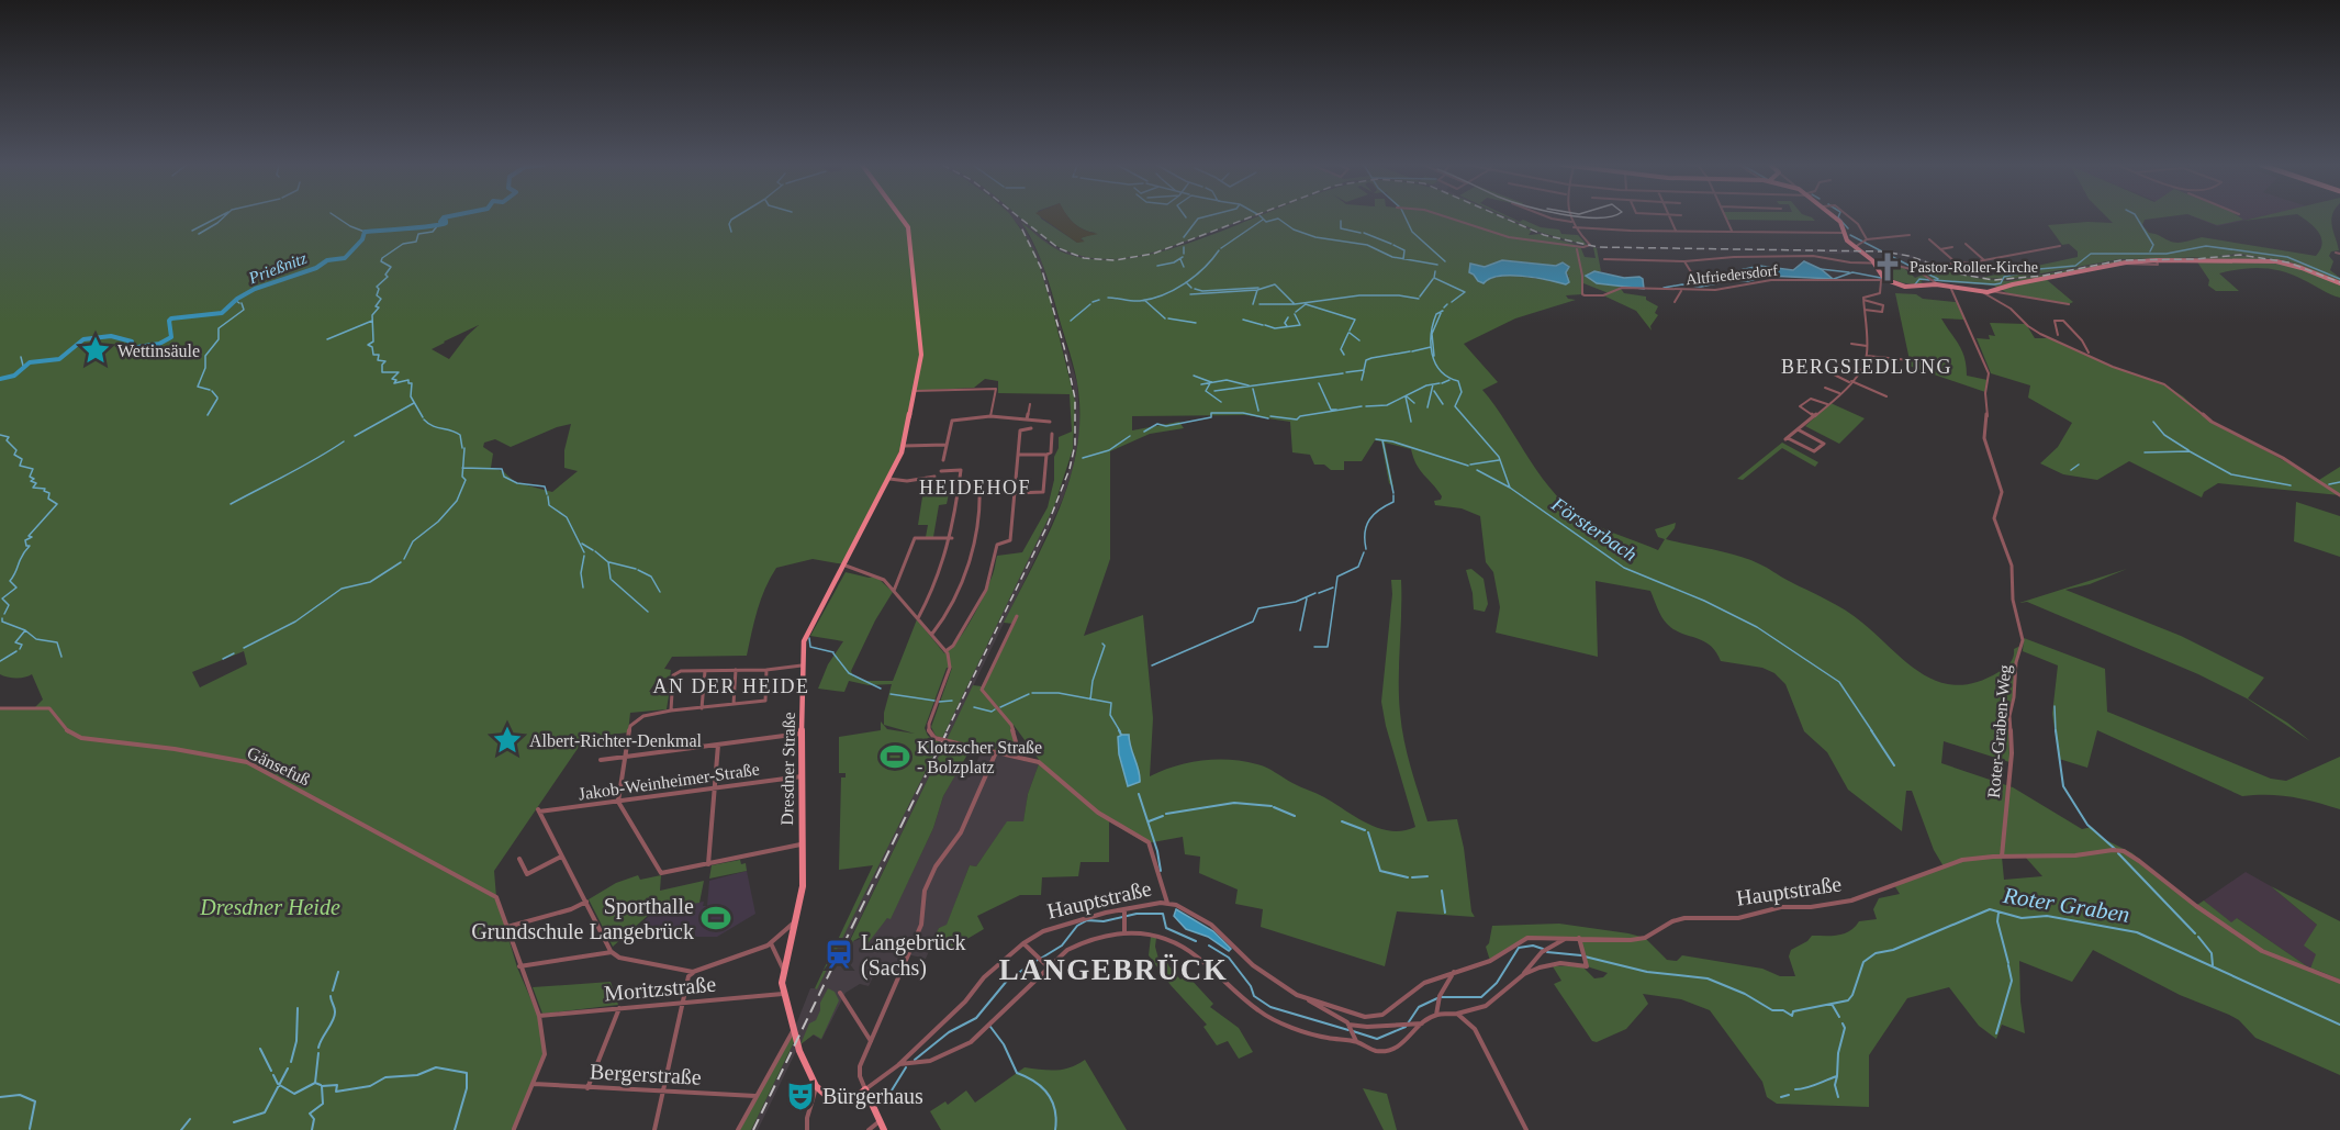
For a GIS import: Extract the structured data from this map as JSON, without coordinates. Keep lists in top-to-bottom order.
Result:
{
  "streets": {
    "main road": ["Dresdner Straße", "Hauptstraße"],
    "street": [
      "Altfriedersdorf",
      "Roter-Graben-Weg",
      "Gänsefuß",
      "Jakob-Weinheimer-Straße",
      "Moritzstraße",
      "Bergerstraße"
    ]
  },
  "crossings": [
    ["Roter-Graben-Weg", "Hauptstraße"],
    ["Dresdner Straße", "Jakob-Weinheimer-Straße"],
    ["Dresdner Straße", "Hauptstraße"],
    ["Dresdner Straße", "Moritzstraße"]
  ],
  "districts": [
    "BERGSIEDLUNG",
    "HEIDEHOF",
    "AN DER HEIDE",
    "LANGEBRÜCK"
  ],
  "water": ["Prießnitz", "Försterbach", "Roter Graben"],
  "parks": ["Dresdner Heide"],
  "places": {
    "church": ["Pastor-Roller-Kirche"],
    "place": ["Wettinsäule", "Albert-Richter-Denkmal"],
    "sports": ["Klotzscher Straße - Bolzplatz", "Sporthalle Grundschule Langebrück"],
    "station": ["Langebrück (Sachs)"],
    "theatre": ["Bürgerhaus"]
  }
}
